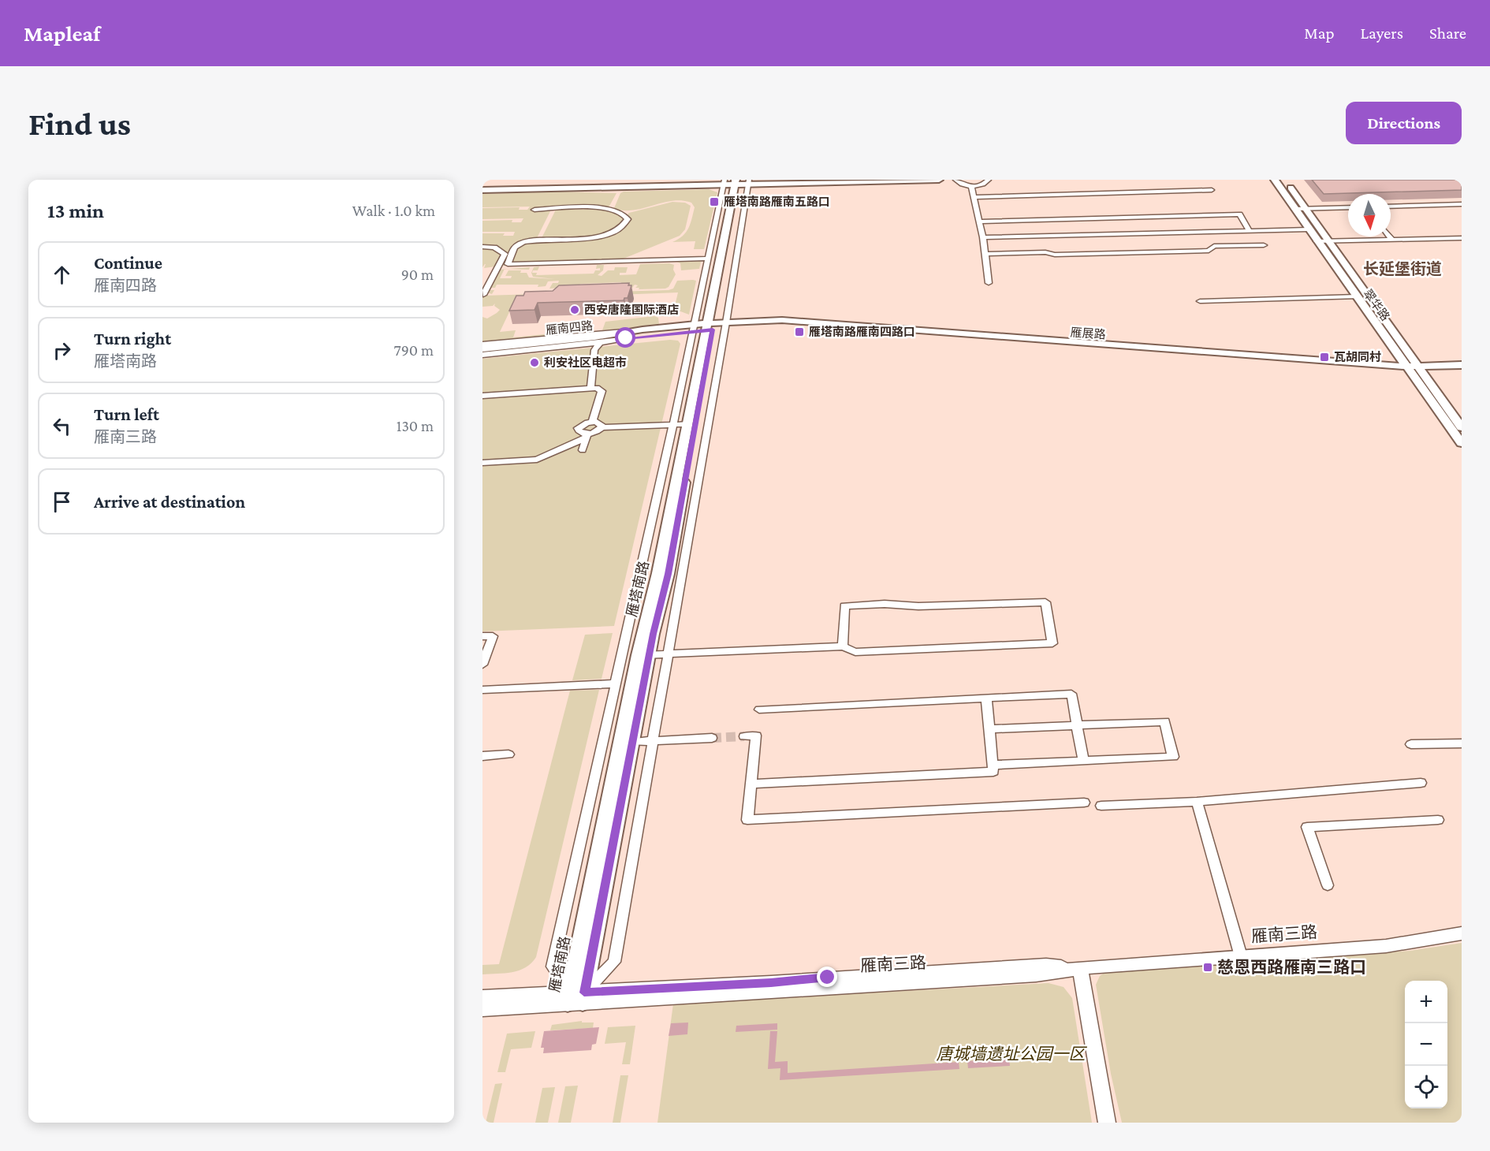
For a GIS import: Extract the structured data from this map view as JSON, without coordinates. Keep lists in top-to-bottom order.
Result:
{
  "streets": {
    "main road": [
      "翠华路",
      "雁南四路",
      "雁展路",
      "雁塔南路"
    ],
    "street": ["雁南三路"]
  },
  "crossings": [
    ["翠华路", "雁展路"],
    ["雁南四路", "雁展路"],
    ["雁南四路", "雁塔南路"],
    ["雁展路", "雁塔南路"],
    ["雁塔南路", "雁南三路"]
  ],
  "districts": ["长延堡街道"],
  "parks": ["唐城墙遗址公园一区"],
  "places": {
    "transit": [
      "雁塔南路雁南五路口",
      "雁塔南路雁南四路口",
      "瓦胡同村",
      "慈恩西路雁南三路口"
    ],
    "other": ["西安唐隆国际酒店", "利安社区电超市"]
  },
  "north": "bottom",
  "page": {
    "header": "Mapleaf",
    "nav": ["Map", "Layers", "Share"],
    "buttons": "Directions",
    "title": "Find us",
    "heading": ["13 min", "Walk · 1.0 km"],
    "list": [
      ["Continue", "雁南四路", "90 m"],
      ["Turn right", "雁塔南路", "790 m"],
      ["Turn left", "雁南三路", "130 m"],
      "Arrive at destination"
    ],
    "map_buttons": ["+", "−"]
  }
}
